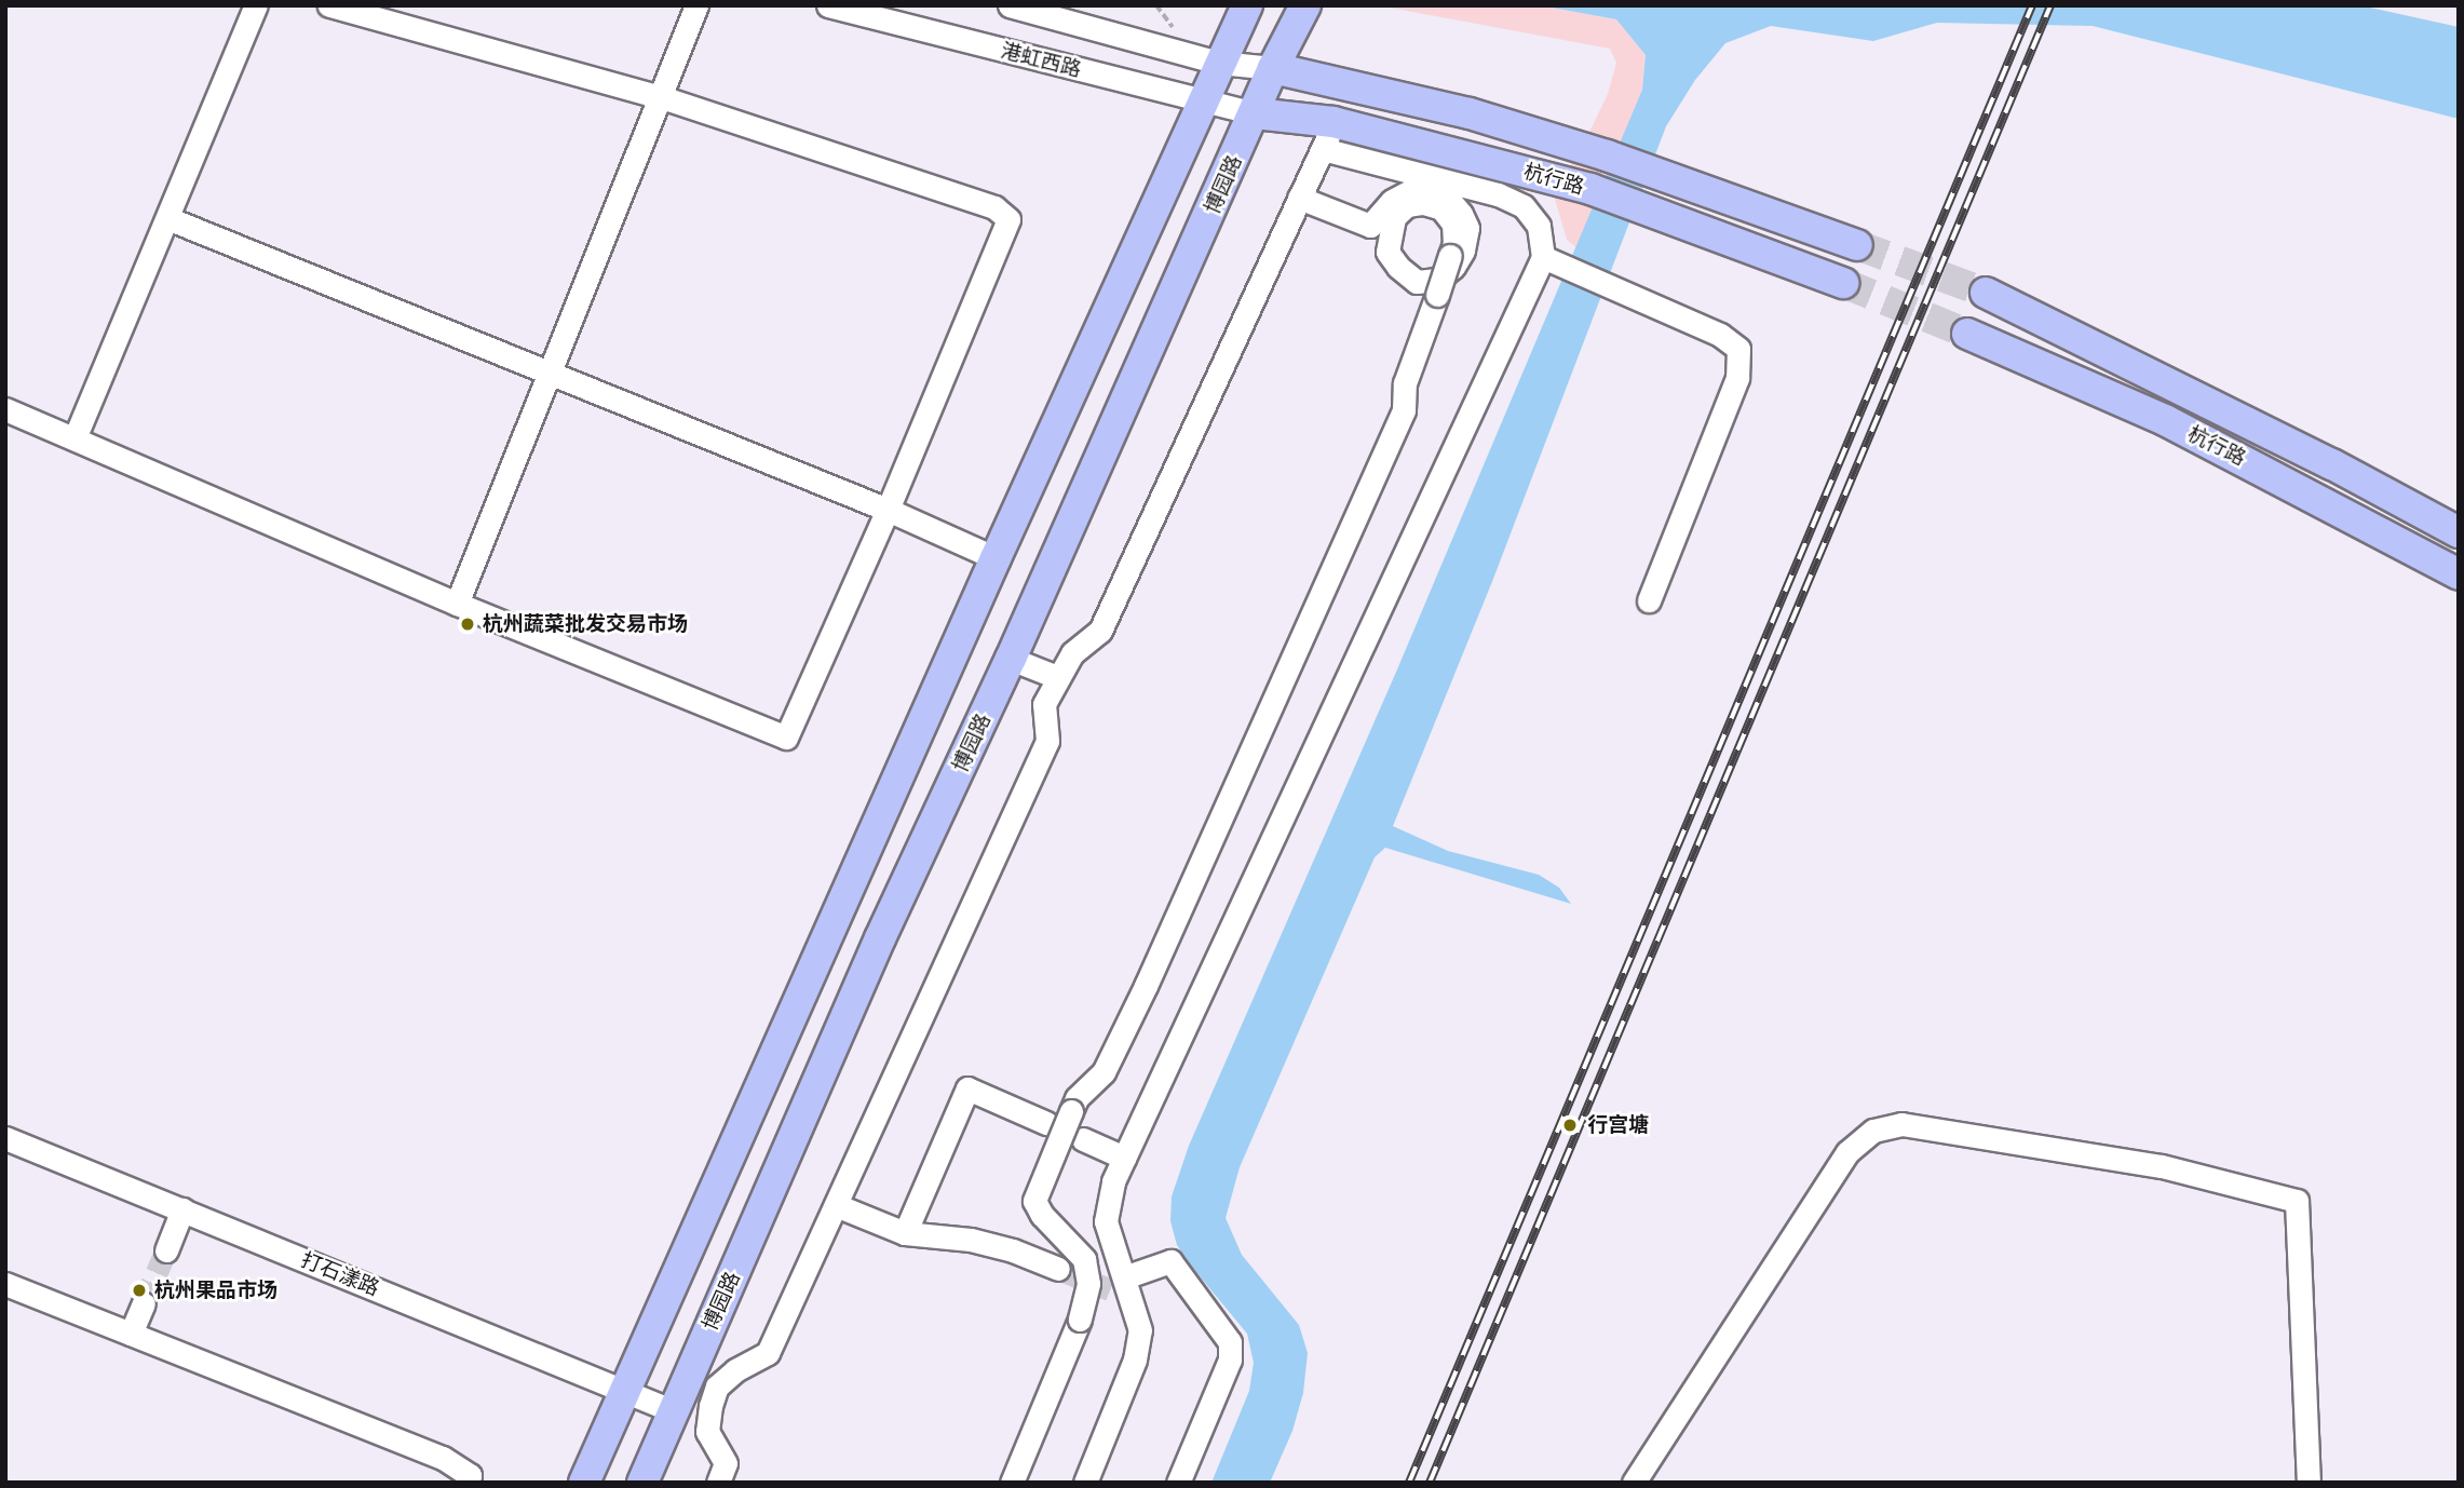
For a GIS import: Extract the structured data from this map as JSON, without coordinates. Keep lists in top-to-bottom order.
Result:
{
  "streets": {
    "main road": ["杭行路", "博园路"],
    "street": ["港虹西路", "打石漾路"]
  },
  "crossings": [
    ["港虹西路", "杭行路"],
    ["港虹西路", "博园路"],
    ["杭行路", "博园路"],
    ["博园路", "打石漾路"]
  ],
  "places": ["杭州蔬菜批发交易市场", "行宫塘", "杭州果品市场"]
}
